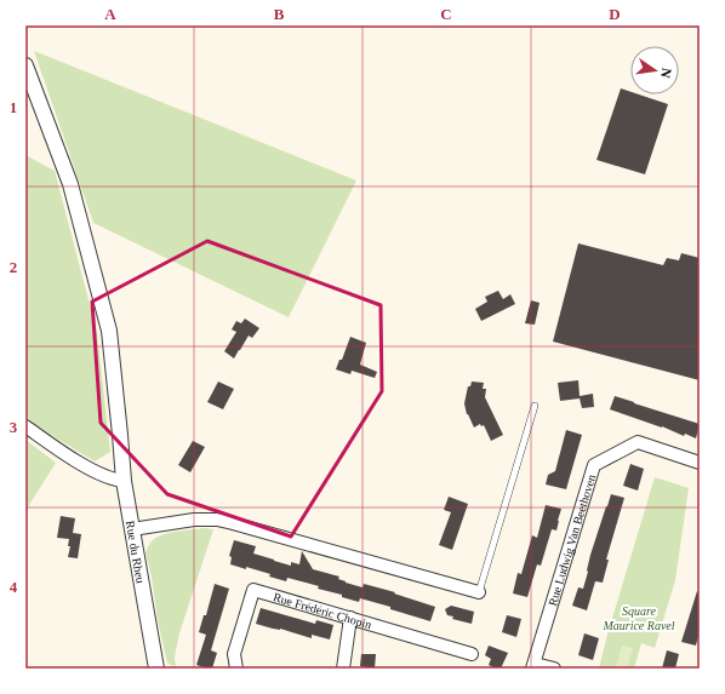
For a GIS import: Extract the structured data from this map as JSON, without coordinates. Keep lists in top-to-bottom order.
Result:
{
  "streets": {
    "street": ["Rue Ludwig Van Beethoven", "Rue du Rheu", "Rue Frédéric Chopin"]
  },
  "parks": ["Square Maurice Ravel"],
  "north": "right",
  "grid": {
    "columns": [
      "A",
      "B",
      "C",
      "D"
    ],
    "rows": [
      "1",
      "2",
      "3",
      "4"
    ]
  }
}
